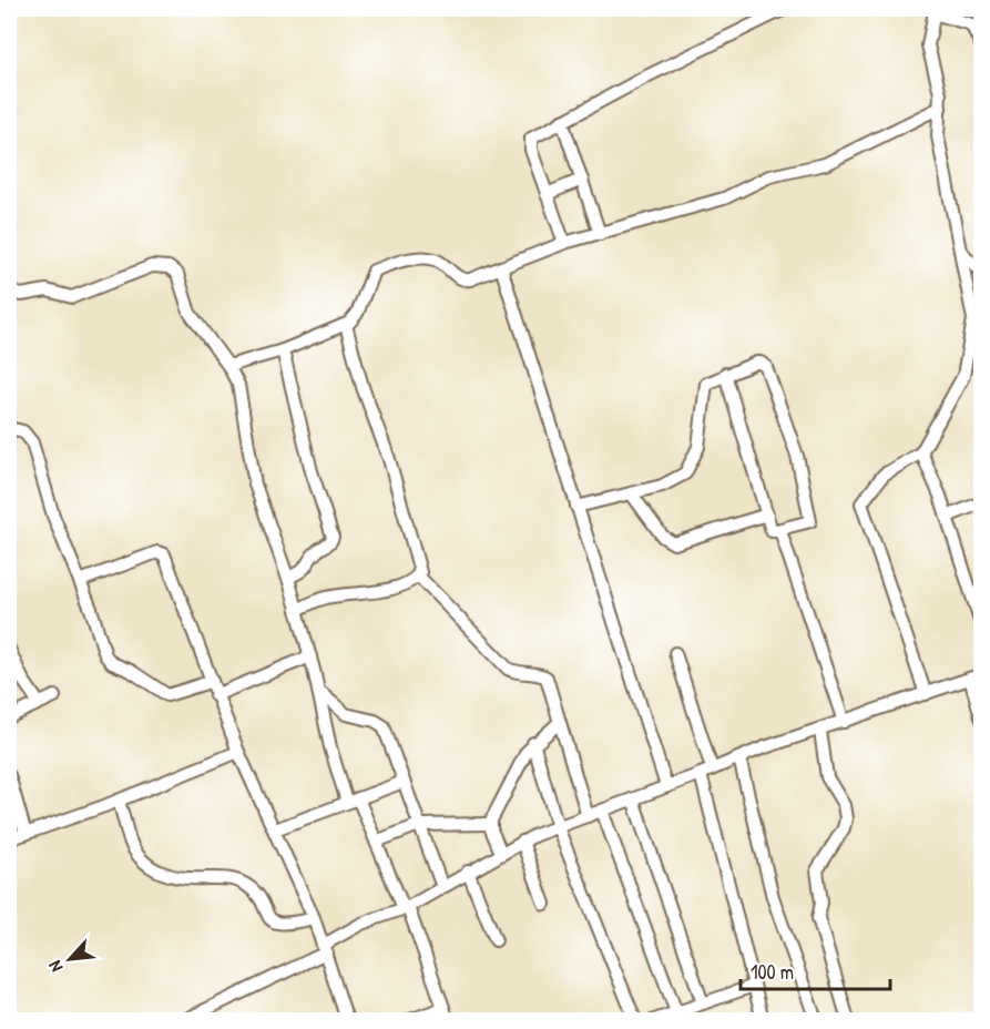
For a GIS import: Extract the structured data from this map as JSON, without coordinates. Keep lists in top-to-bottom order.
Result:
{
  "scale_bar": "100 m",
  "north": "bottom left"
}
